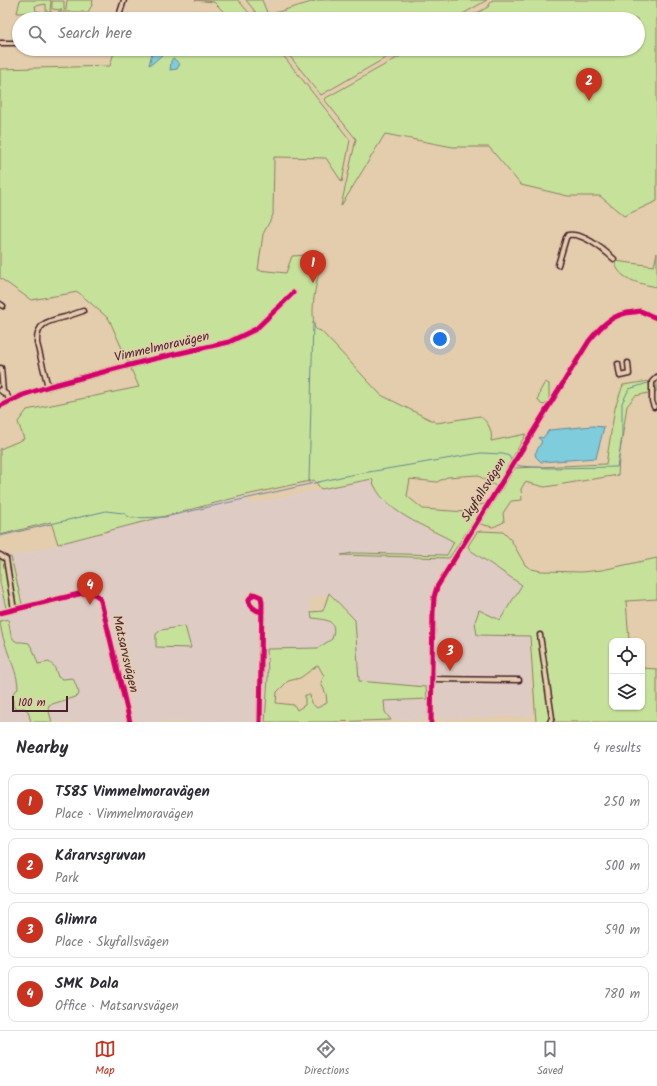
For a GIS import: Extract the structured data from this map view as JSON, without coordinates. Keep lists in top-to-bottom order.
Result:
{
  "streets": {
    "street": ["Vimmelmoravägen", "Skyfallsvägen", "Matsarvsvägen"]
  },
  "scale_bar": "100 m",
  "page": {
    "search": "Search here",
    "pins": [
      "2",
      "1",
      "4",
      "3"
    ],
    "scale": "100 m",
    "heading": ["Nearby", "4 results"],
    "list": [
      {
        "mark": "1",
        "name": "T585 Vimmelmoravägen",
        "note": "Place · Vimmelmoravägen",
        "value": "250 m"
      },
      {
        "mark": "2",
        "name": "Kårarvsgruvan",
        "note": "Park",
        "value": "500 m"
      },
      {
        "mark": "3",
        "name": "Glimra",
        "note": "Place · Skyfallsvägen",
        "value": "590 m"
      },
      {
        "mark": "4",
        "name": "SMK Dala",
        "note": "Office · Matsarvsvägen",
        "value": "780 m"
      }
    ],
    "nav": ["Map", "Directions", "Saved"]
  }
}
